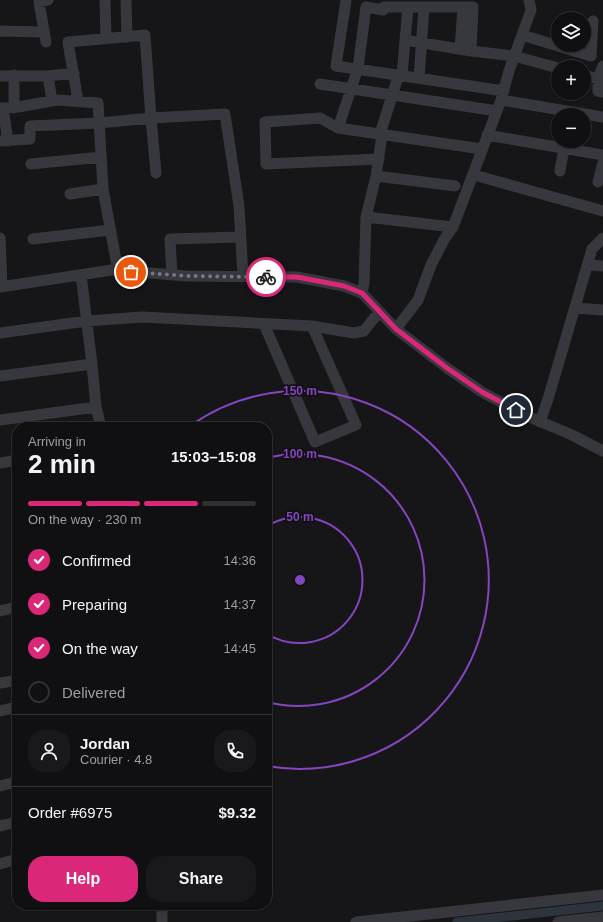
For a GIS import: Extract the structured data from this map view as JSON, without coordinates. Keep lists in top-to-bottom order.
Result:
{
  "page": {
    "map_buttons": ["+", "−"],
    "heading": ["2 min", "Arriving in", "15:03–15:08"],
    "panel": [
      "Jordan",
      "Courier · 4.8",
      "Order #6975",
      "$9.32"
    ],
    "bar": "On the way · 230 m",
    "list": [
      ["Confirmed", "14:36"],
      ["Preparing", "14:37"],
      ["On the way", "14:45"],
      "Delivered"
    ],
    "buttons": ["Help", "Share"]
  },
  "rings": ["150 m", "100 m", "50 m"]
}
